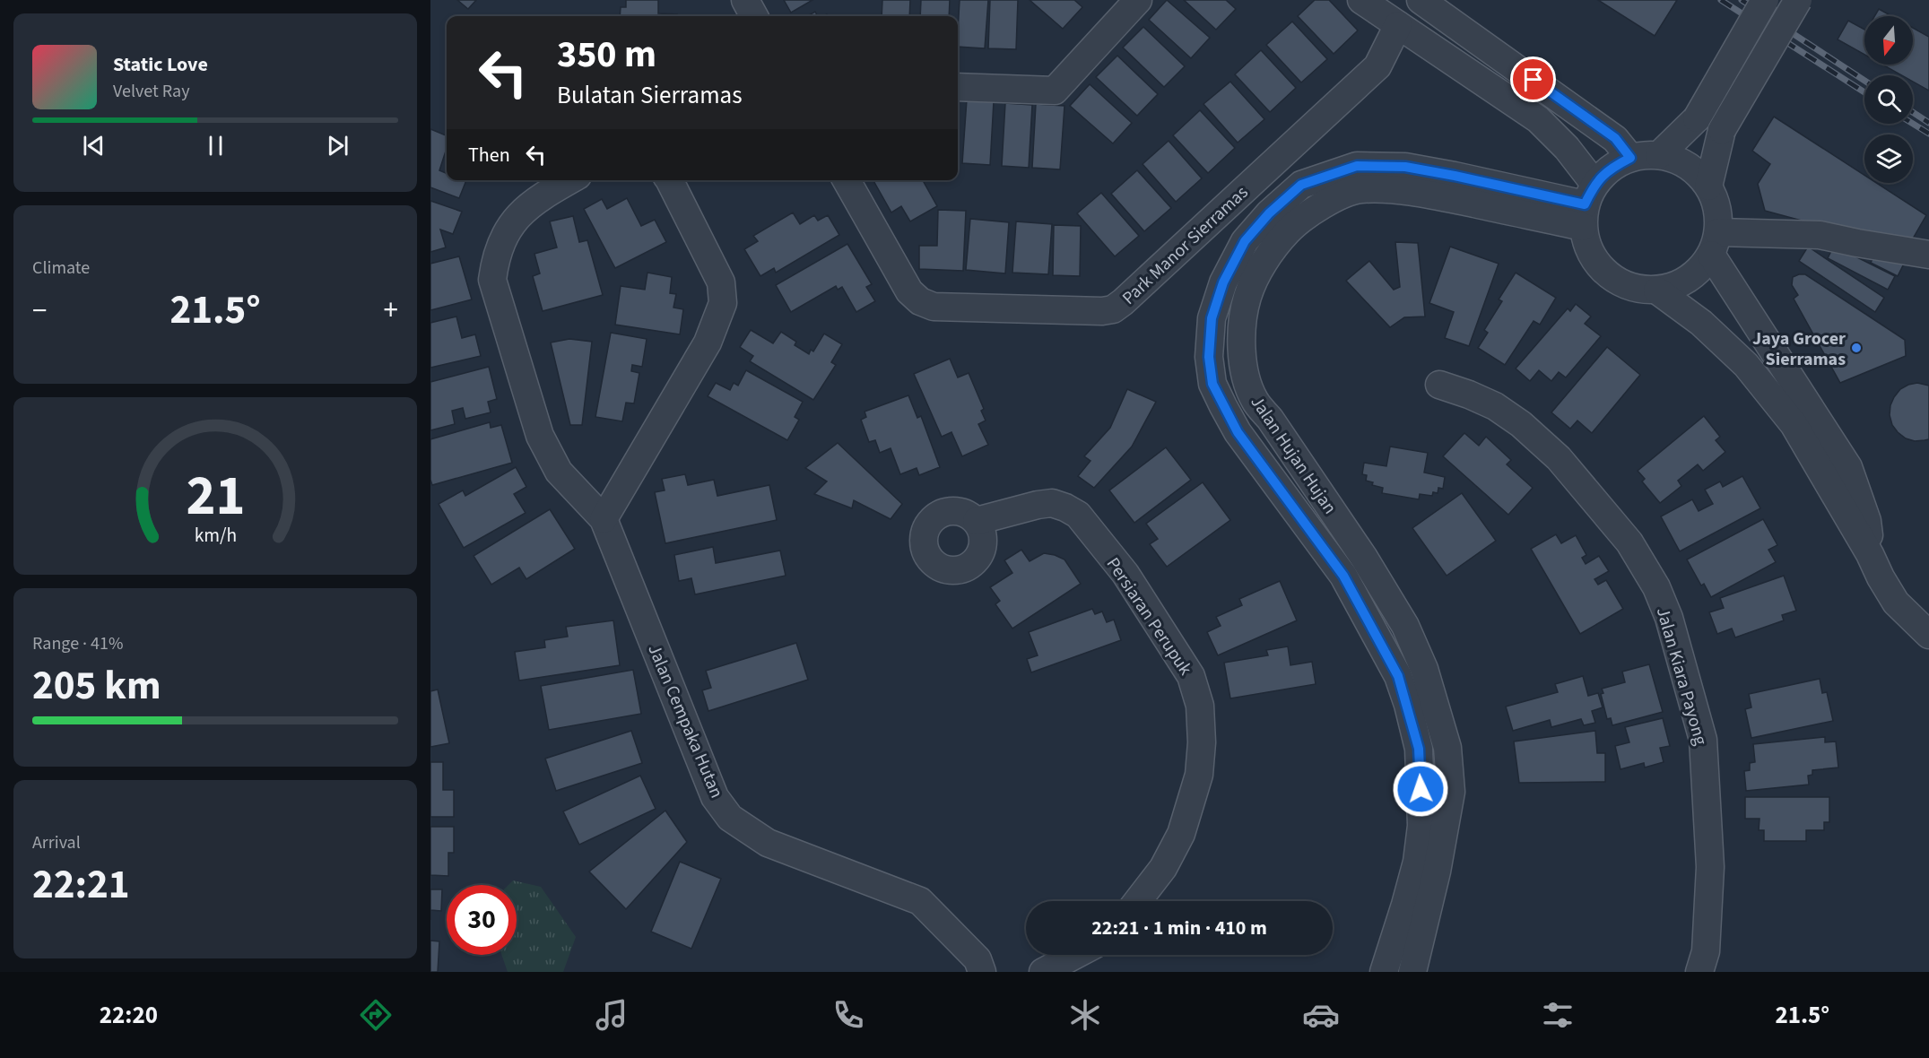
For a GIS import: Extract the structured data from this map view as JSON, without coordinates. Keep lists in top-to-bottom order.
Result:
{
  "streets": {
    "street": [
      "Park Manor Sierramas",
      "Jalan Hujan Hujan",
      "Persiaran Perupuk",
      "Jalan Kiara Payong",
      "Jalan Cempaka Hutan"
    ]
  },
  "places": ["Jaya Grocer Sierramas"],
  "north": "bottom",
  "page": {
    "turn": ["350 m", "Bulatan Sierramas"],
    "song": ["Static Love", "Velvet Ray"],
    "then": "Then",
    "tile": [
      "Climate",
      ["Range · 41%", "205 km"],
      ["Arrival", "22:21"]
    ],
    "heat": ["−", "21.5°", "+"],
    "limit": "30",
    "trip": "22:21 · 1 min · 410 m",
    "tabs": ["22:20", "21.5°"],
    "gauge": ["21", "km/h"]
  }
}
